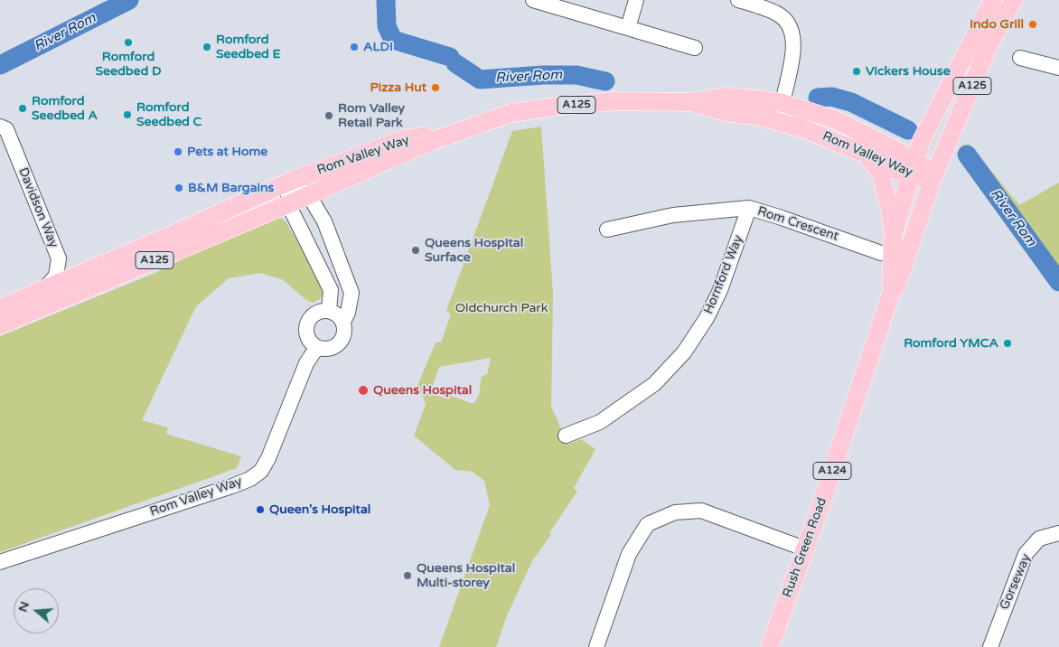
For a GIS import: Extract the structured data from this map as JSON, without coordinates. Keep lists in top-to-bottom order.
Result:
{
  "streets": {
    "main road": [
      "A125",
      "Rom Valley Way",
      "A124",
      "Rush Green Road"
    ],
    "street": [
      "Davidson Way",
      "Rom Crescent",
      "Hornford Way",
      "Gorseway"
    ]
  },
  "crossings": [
    ["A125", "Rom Valley Way"],
    ["A125", "Rush Green Road"],
    ["Rom Valley Way", "Davidson Way"],
    ["Rom Valley Way", "Rush Green Road"],
    ["Rom Crescent", "Hornford Way"],
    ["Rom Crescent", "Rush Green Road"]
  ],
  "water": ["River Rom"],
  "parks": ["Oldchurch Park"],
  "places": [
    "Indo Grill",
    "Romford Seedbed D",
    "Romford Seedbed E",
    "ALDI",
    "Vickers House",
    "Pizza Hut",
    "Romford Seedbed A",
    "Romford Seedbed C",
    "Rom Valley Retail Park",
    "Pets at Home",
    "B&M Bargains",
    "Queens Hospital Surface",
    "Romford YMCA",
    "Queens Hospital",
    "Queen's Hospital",
    "Queens Hospital Multi-storey"
  ],
  "north": "left"
}
